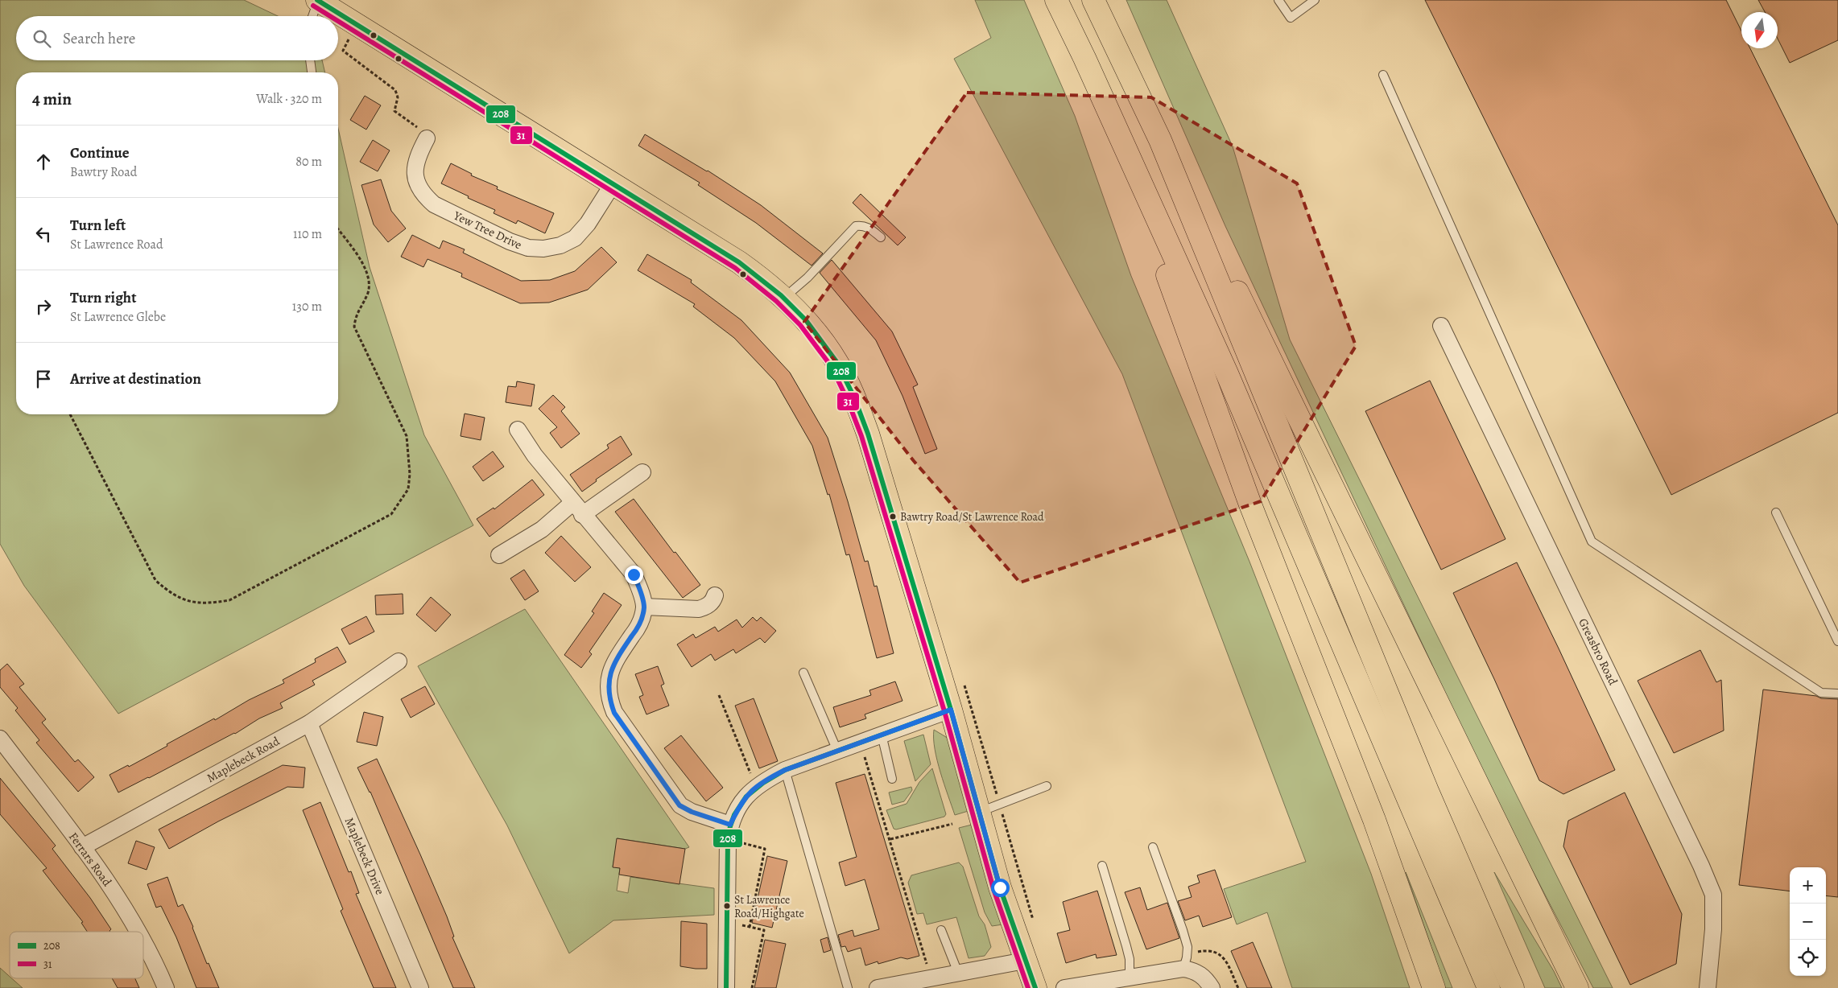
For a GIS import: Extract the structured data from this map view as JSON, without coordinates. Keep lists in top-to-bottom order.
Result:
{
  "streets": {
    "street": [
      "Yew Tree Drive",
      "Greasbro Road",
      "Maplebeck Road",
      "Maplebeck Drive",
      "Ferrars Road"
    ]
  },
  "crossings": [
    ["Maplebeck Road", "Maplebeck Drive"],
    ["Maplebeck Road", "Ferrars Road"]
  ],
  "places": ["Bawtry Road/St Lawrence Road", "St Lawrence Road/Highgate"],
  "lines": ["transit line 208", "transit line 31"],
  "legend": ["208", "31"],
  "north": "bottom",
  "page": {
    "search": "Search here",
    "heading": ["4 min", "Walk · 320 m"],
    "list": [
      ["Continue", "Bawtry Road", "80 m"],
      ["Turn left", "St Lawrence Road", "110 m"],
      ["Turn right", "St Lawrence Glebe", "130 m"],
      "Arrive at destination"
    ],
    "map_buttons": ["+", "−"]
  }
}
